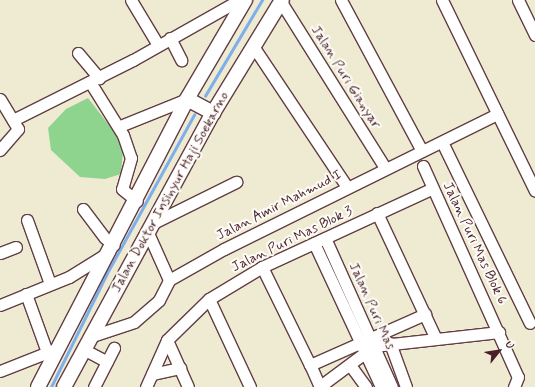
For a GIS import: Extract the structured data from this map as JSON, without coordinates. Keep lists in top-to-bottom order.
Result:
{
  "streets": {
    "main road": ["Jalan Doktor Insinyur Haji Soekarno"],
    "street": [
      "Jalan Puri Gianyar",
      "Jalan Amir Mahmud I",
      "Jalan Puri Mas Blok 3",
      "Jalan Puri Mas Blok 6",
      "Jalan Puri Mas"
    ]
  },
  "crossings": [
    ["Jalan Puri Gianyar", "Jalan Doktor Insinyur Haji Soekarno"],
    ["Jalan Puri Gianyar", "Jalan Amir Mahmud I"],
    ["Jalan Puri Mas Blok 3", "Jalan Puri Mas Blok 6"],
    ["Jalan Puri Mas Blok 3", "Jalan Puri Mas"]
  ],
  "north": "top right"
}
